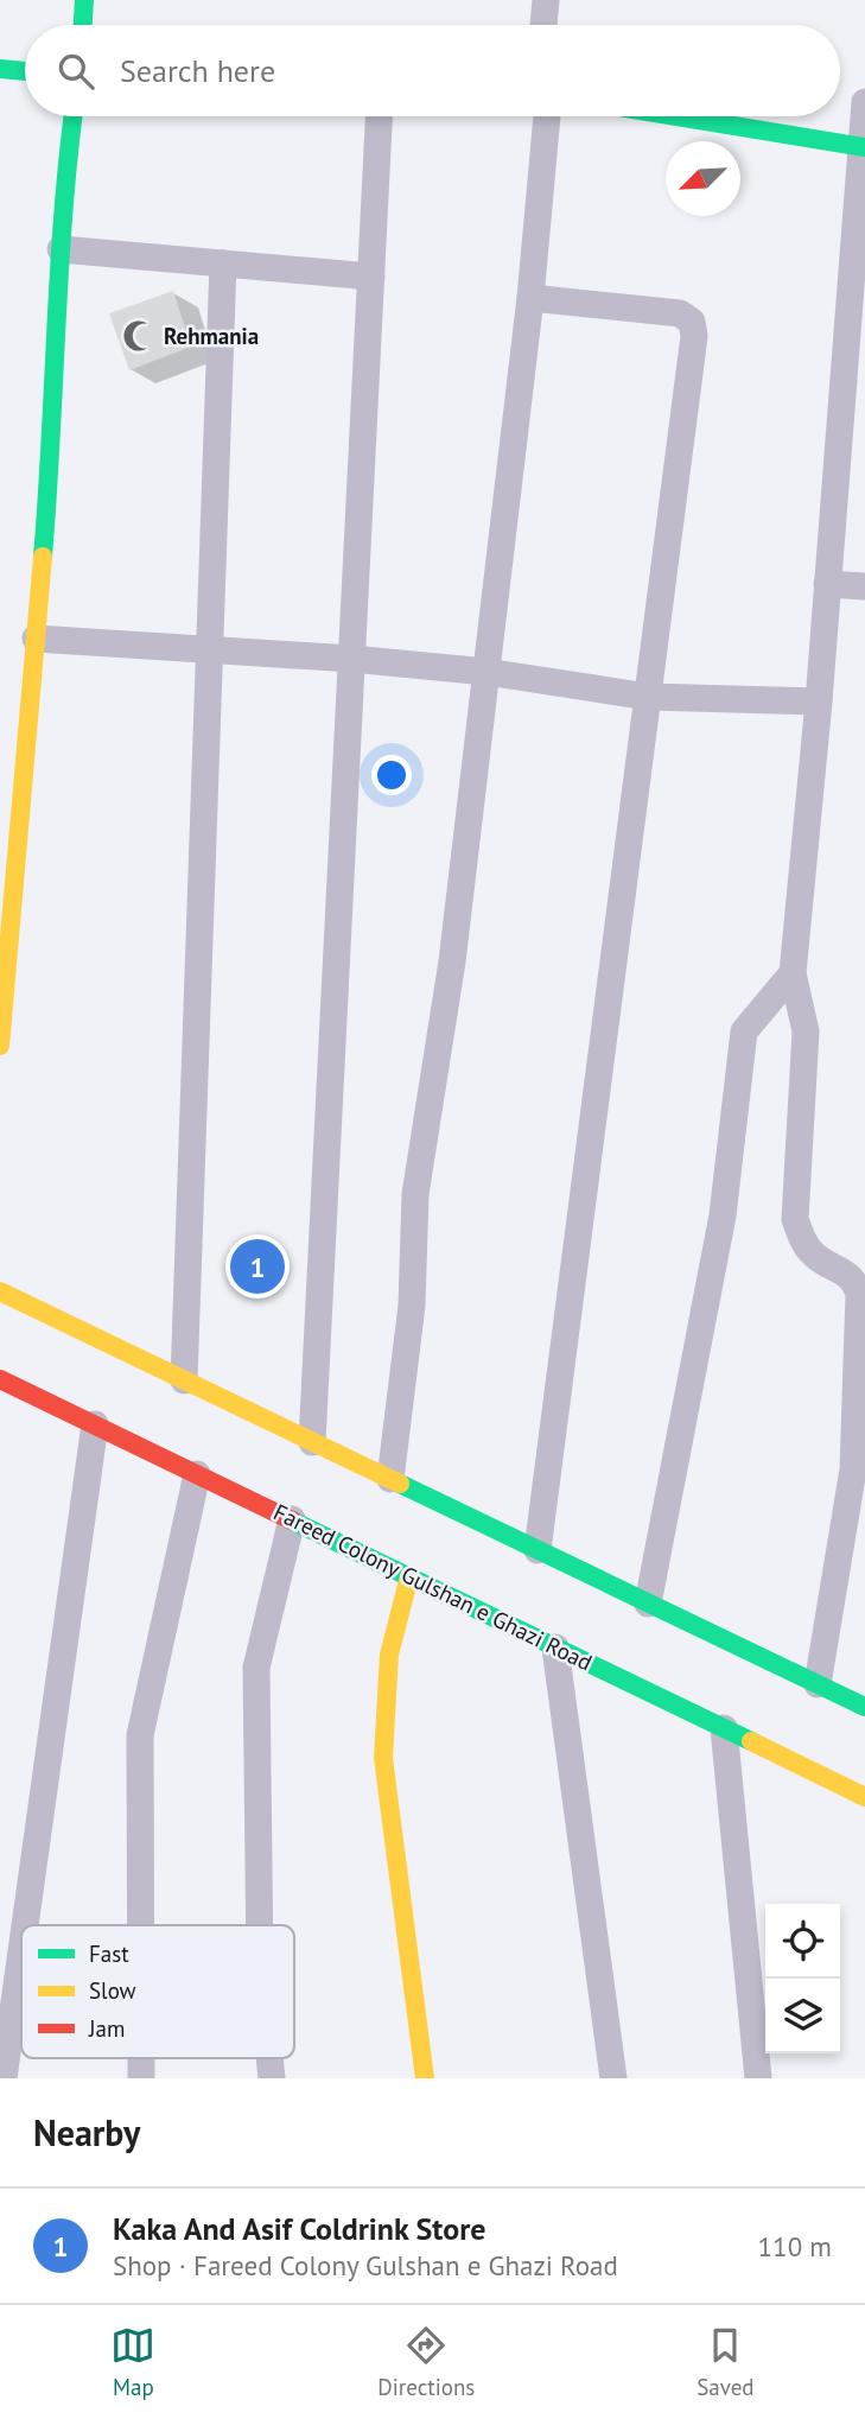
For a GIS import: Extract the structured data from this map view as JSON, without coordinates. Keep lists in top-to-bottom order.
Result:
{
  "streets": {
    "main road": ["Fareed Colony Gulshan e Ghazi Road"]
  },
  "places": {
    "mosque": ["Rehmania"]
  },
  "legend": ["Fast", "Slow", "Jam"],
  "north": "bottom left",
  "page": {
    "search": "Search here",
    "pins": "1",
    "heading": "Nearby",
    "list": [
      {
        "mark": "1",
        "name": "Kaka And Asif Coldrink Store",
        "note": "Shop · Fareed Colony Gulshan e Ghazi Road",
        "value": "110 m"
      }
    ],
    "nav": ["Map", "Directions", "Saved"]
  }
}
